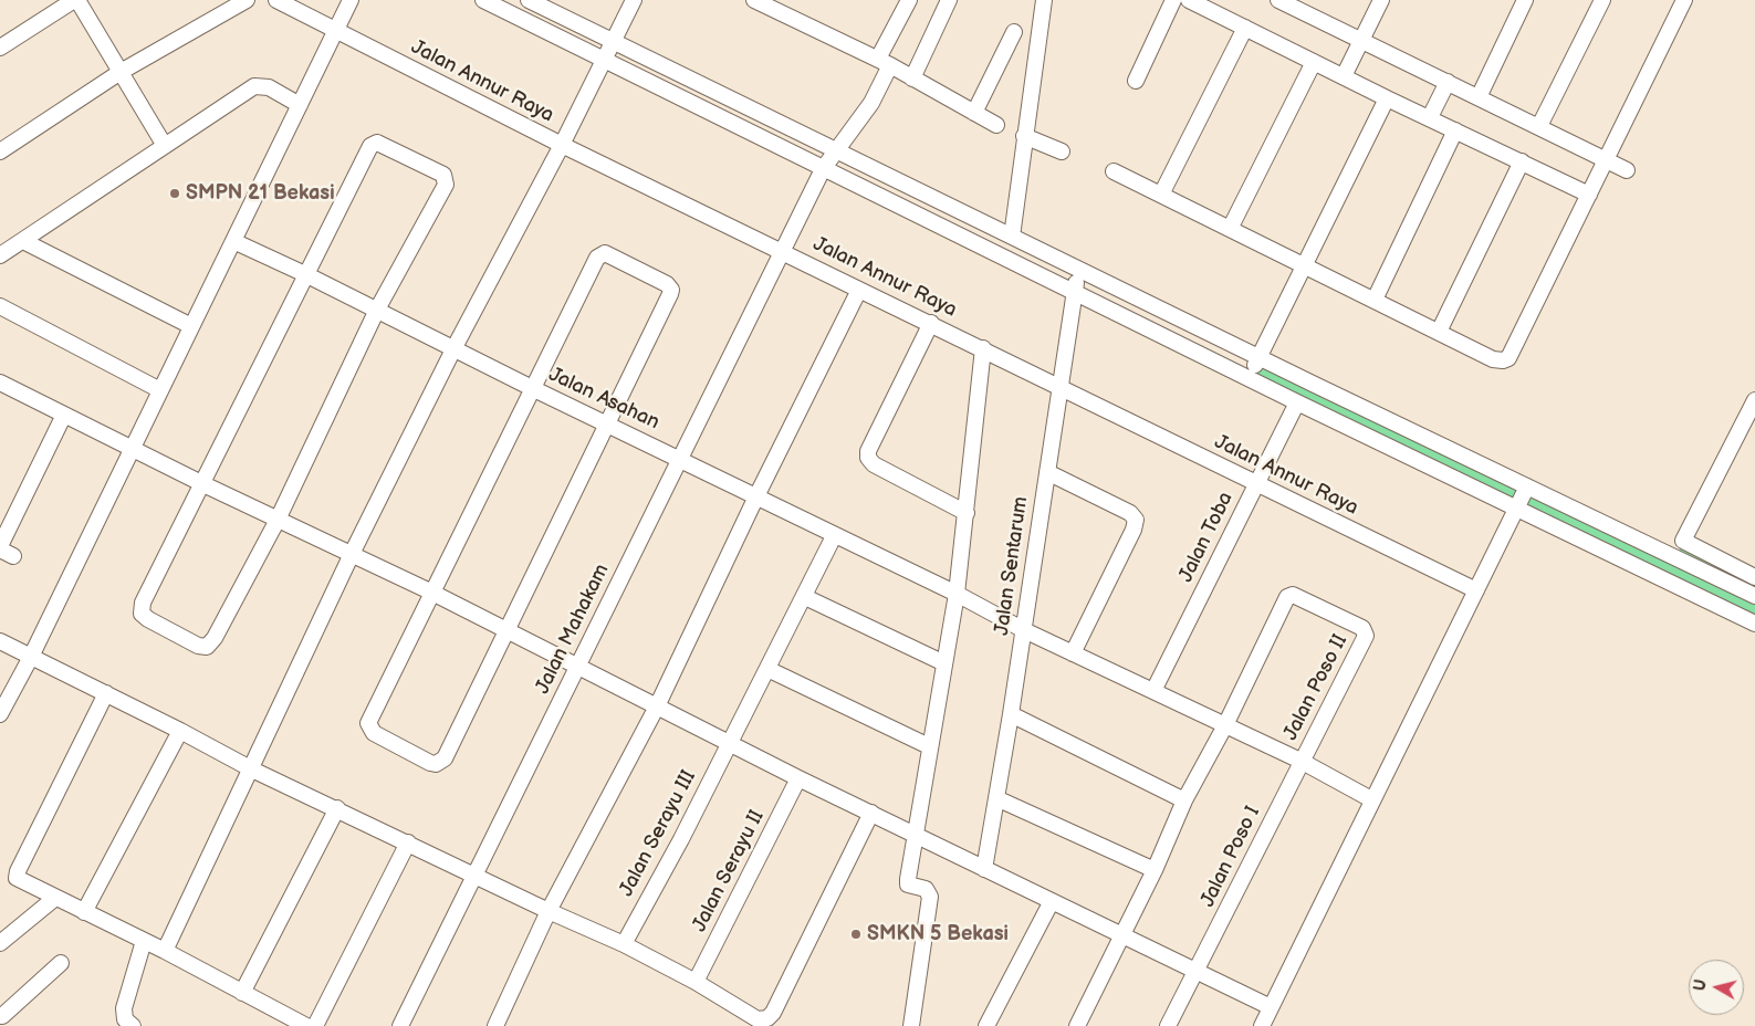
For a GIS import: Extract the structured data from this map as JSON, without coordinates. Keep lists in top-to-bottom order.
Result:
{
  "streets": {
    "street": [
      "Jalan Annur Raya",
      "Jalan Asahan",
      "Jalan Toba",
      "Jalan Sentarum",
      "Jalan Mahakam",
      "Jalan Poso II",
      "Jalan Serayu III",
      "Jalan Poso I",
      "Jalan Serayu II"
    ]
  },
  "crossings": [
    ["Jalan Annur Raya", "Jalan Toba"],
    ["Jalan Annur Raya", "Jalan Sentarum"],
    ["Jalan Annur Raya", "Jalan Mahakam"],
    ["Jalan Asahan", "Jalan Toba"],
    ["Jalan Asahan", "Jalan Sentarum"],
    ["Jalan Asahan", "Jalan Mahakam"],
    ["Jalan Asahan", "Jalan Poso II"],
    ["Jalan Asahan", "Jalan Serayu III"],
    ["Jalan Asahan", "Jalan Poso I"],
    ["Jalan Poso II", "Jalan Poso I"]
  ],
  "places": ["SMPN 21 Bekasi", "SMKN 5 Bekasi"],
  "north": "left"
}
